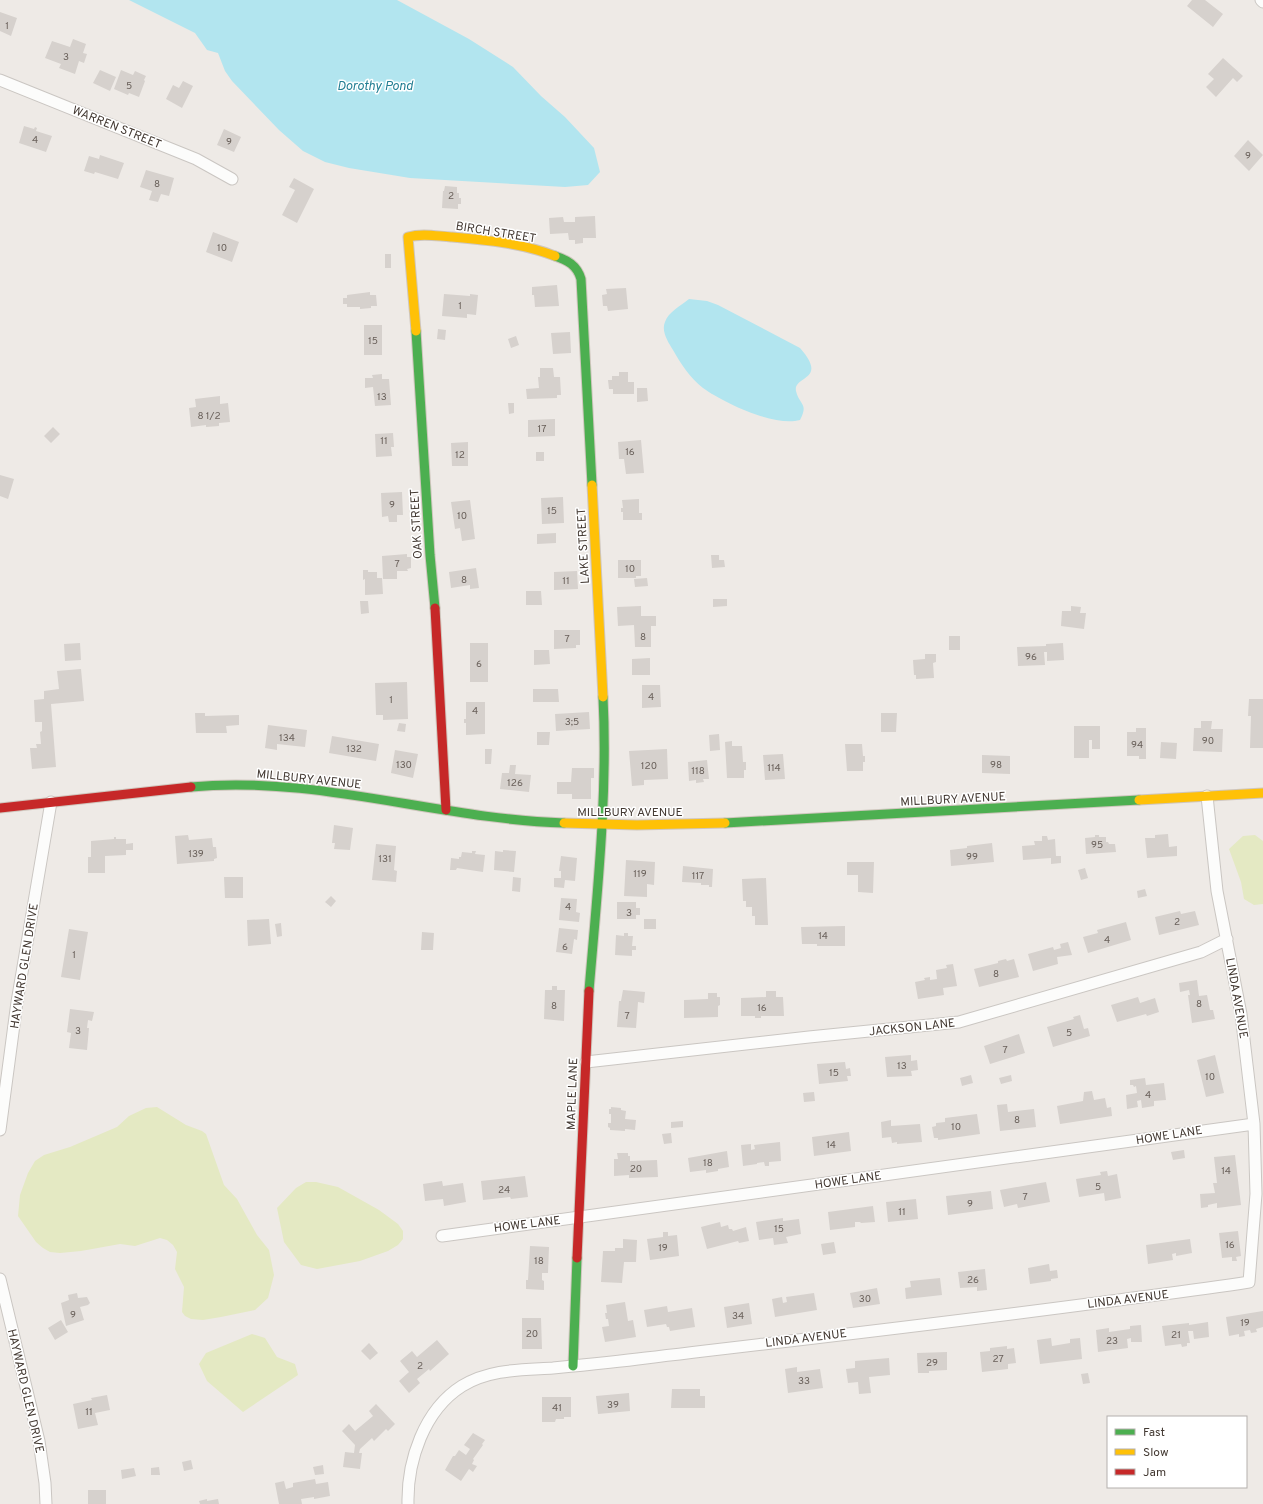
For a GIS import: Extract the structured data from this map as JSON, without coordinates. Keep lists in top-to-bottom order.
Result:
{
  "streets": {
    "street": [
      "WARREN STREET",
      "BIRCH STREET",
      "OAK STREET",
      "LAKE STREET",
      "MILLBURY AVENUE",
      "HAYWARD GLEN DRIVE",
      "LINDA AVENUE",
      "JACKSON LANE",
      "MAPLE LANE",
      "HOWE LANE"
    ]
  },
  "crossings": [
    ["BIRCH STREET", "OAK STREET"],
    ["BIRCH STREET", "LAKE STREET"],
    ["OAK STREET", "MILLBURY AVENUE"],
    ["LAKE STREET", "MILLBURY AVENUE"],
    ["LAKE STREET", "MAPLE LANE"],
    ["MILLBURY AVENUE", "HAYWARD GLEN DRIVE"],
    ["MILLBURY AVENUE", "LINDA AVENUE"],
    ["MILLBURY AVENUE", "MAPLE LANE"],
    ["LINDA AVENUE", "JACKSON LANE"],
    ["LINDA AVENUE", "MAPLE LANE"],
    ["LINDA AVENUE", "HOWE LANE"],
    ["JACKSON LANE", "MAPLE LANE"],
    ["MAPLE LANE", "HOWE LANE"]
  ],
  "water": ["Dorothy Pond"],
  "house_numbers": [
    "1",
    "3",
    "5",
    "4",
    "9",
    "9",
    "8",
    "2",
    "10",
    "1",
    "15",
    "13",
    "8 1/2",
    "17",
    "11",
    "16",
    "12",
    "9",
    "15",
    "10",
    "7",
    "10",
    "8",
    "11",
    "8",
    "7",
    "96",
    "6",
    "4",
    "1",
    "4",
    "3;5",
    "134",
    "90",
    "94",
    "132",
    "130",
    "98",
    "120",
    "114",
    "118",
    "126",
    "95",
    "139",
    "99",
    "131",
    "119",
    "117",
    "4",
    "3",
    "2",
    "14",
    "4",
    "6",
    "1",
    "8",
    "8",
    "8",
    "16",
    "7",
    "3",
    "5",
    "7",
    "13",
    "15",
    "10",
    "4",
    "8",
    "10",
    "14",
    "18",
    "20",
    "14",
    "5",
    "24",
    "7",
    "9",
    "11",
    "15",
    "16",
    "19",
    "18",
    "26",
    "30",
    "9",
    "34",
    "19",
    "20",
    "21",
    "23",
    "27",
    "29",
    "2",
    "33",
    "39",
    "41",
    "11"
  ],
  "legend": ["Fast", "Slow", "Jam"]
}
